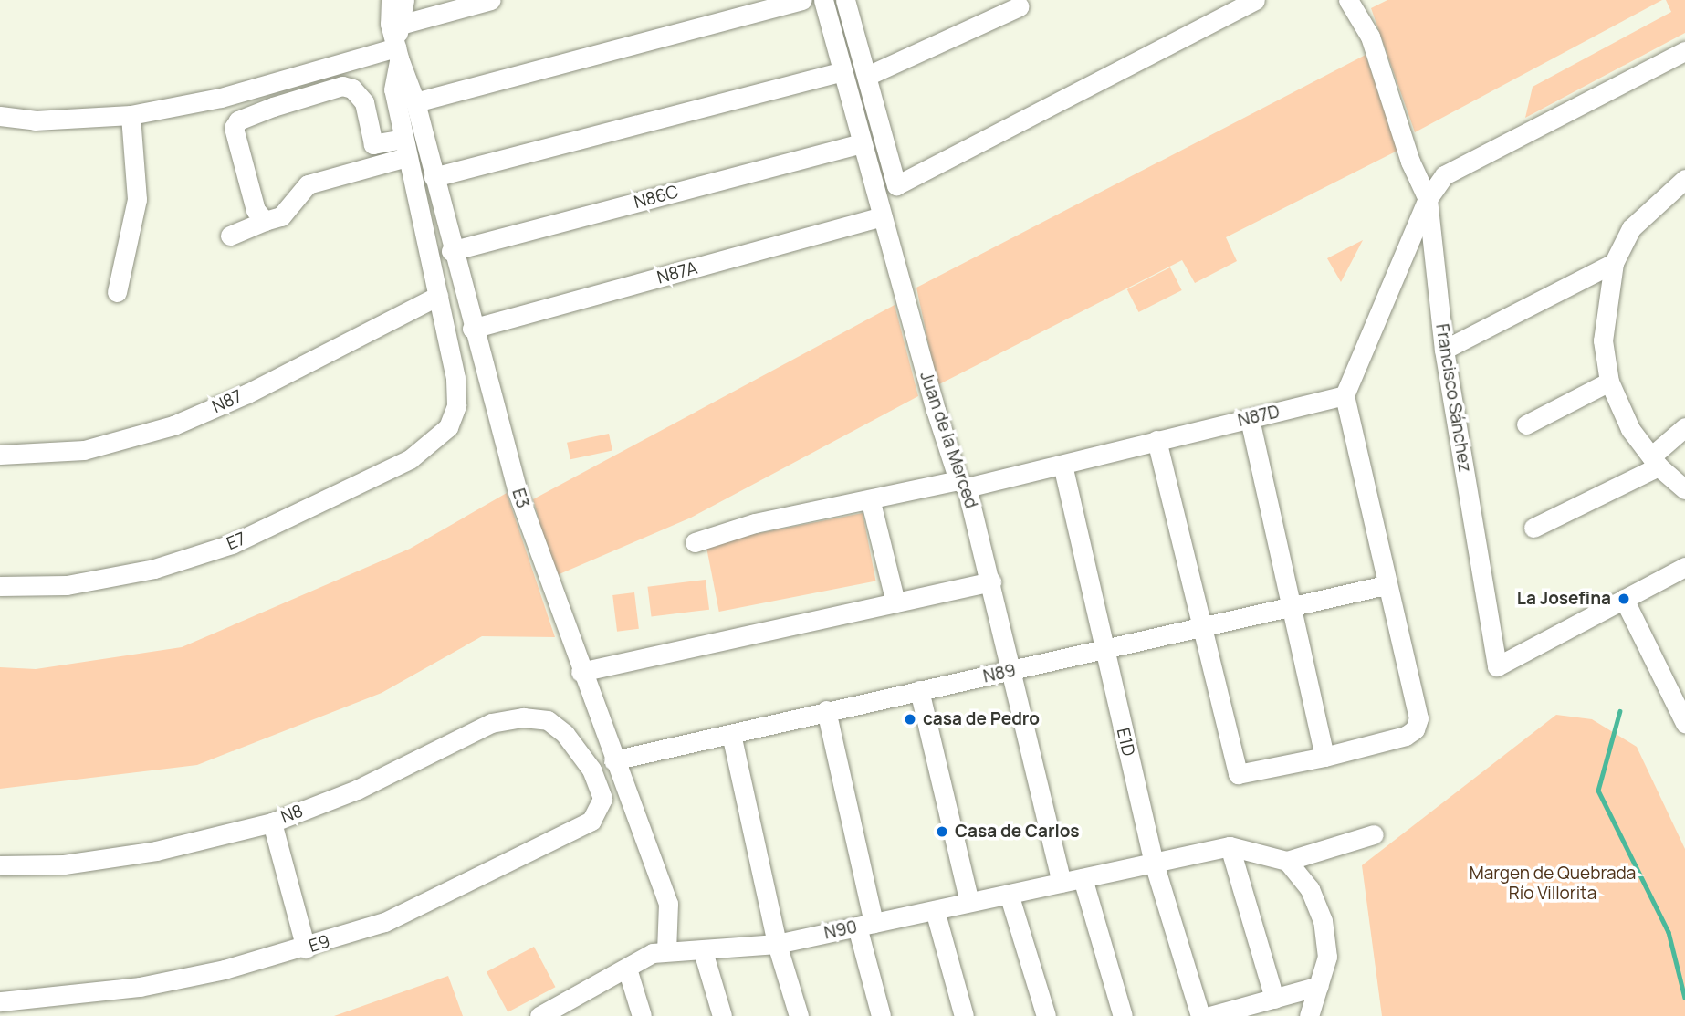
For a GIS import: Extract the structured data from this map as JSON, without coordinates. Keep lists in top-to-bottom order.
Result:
{
  "streets": {
    "street": [
      "N86C",
      "N87A",
      "Francisco Sánchez",
      "N87",
      "N87D",
      "Juan de la Merced",
      "E3",
      "E7",
      "N89",
      "E1D",
      "N8",
      "N90",
      "E9"
    ]
  },
  "crossings": [
    ["N86C", "Juan de la Merced"],
    ["N86C", "E3"],
    ["N87A", "Juan de la Merced"],
    ["N87A", "E3"],
    ["N87", "E7"],
    ["N87D", "Juan de la Merced"],
    ["N87D", "E1D"],
    ["Juan de la Merced", "N89"],
    ["Juan de la Merced", "N90"],
    ["E3", "N89"],
    ["E3", "N90"],
    ["N89", "E1D"],
    ["E1D", "N90"],
    ["N8", "E9"]
  ],
  "parks": ["Margen de Quebrada Río Villorita"],
  "places": ["La Josefina", "casa de Pedro", "Casa de Carlos"]
}
